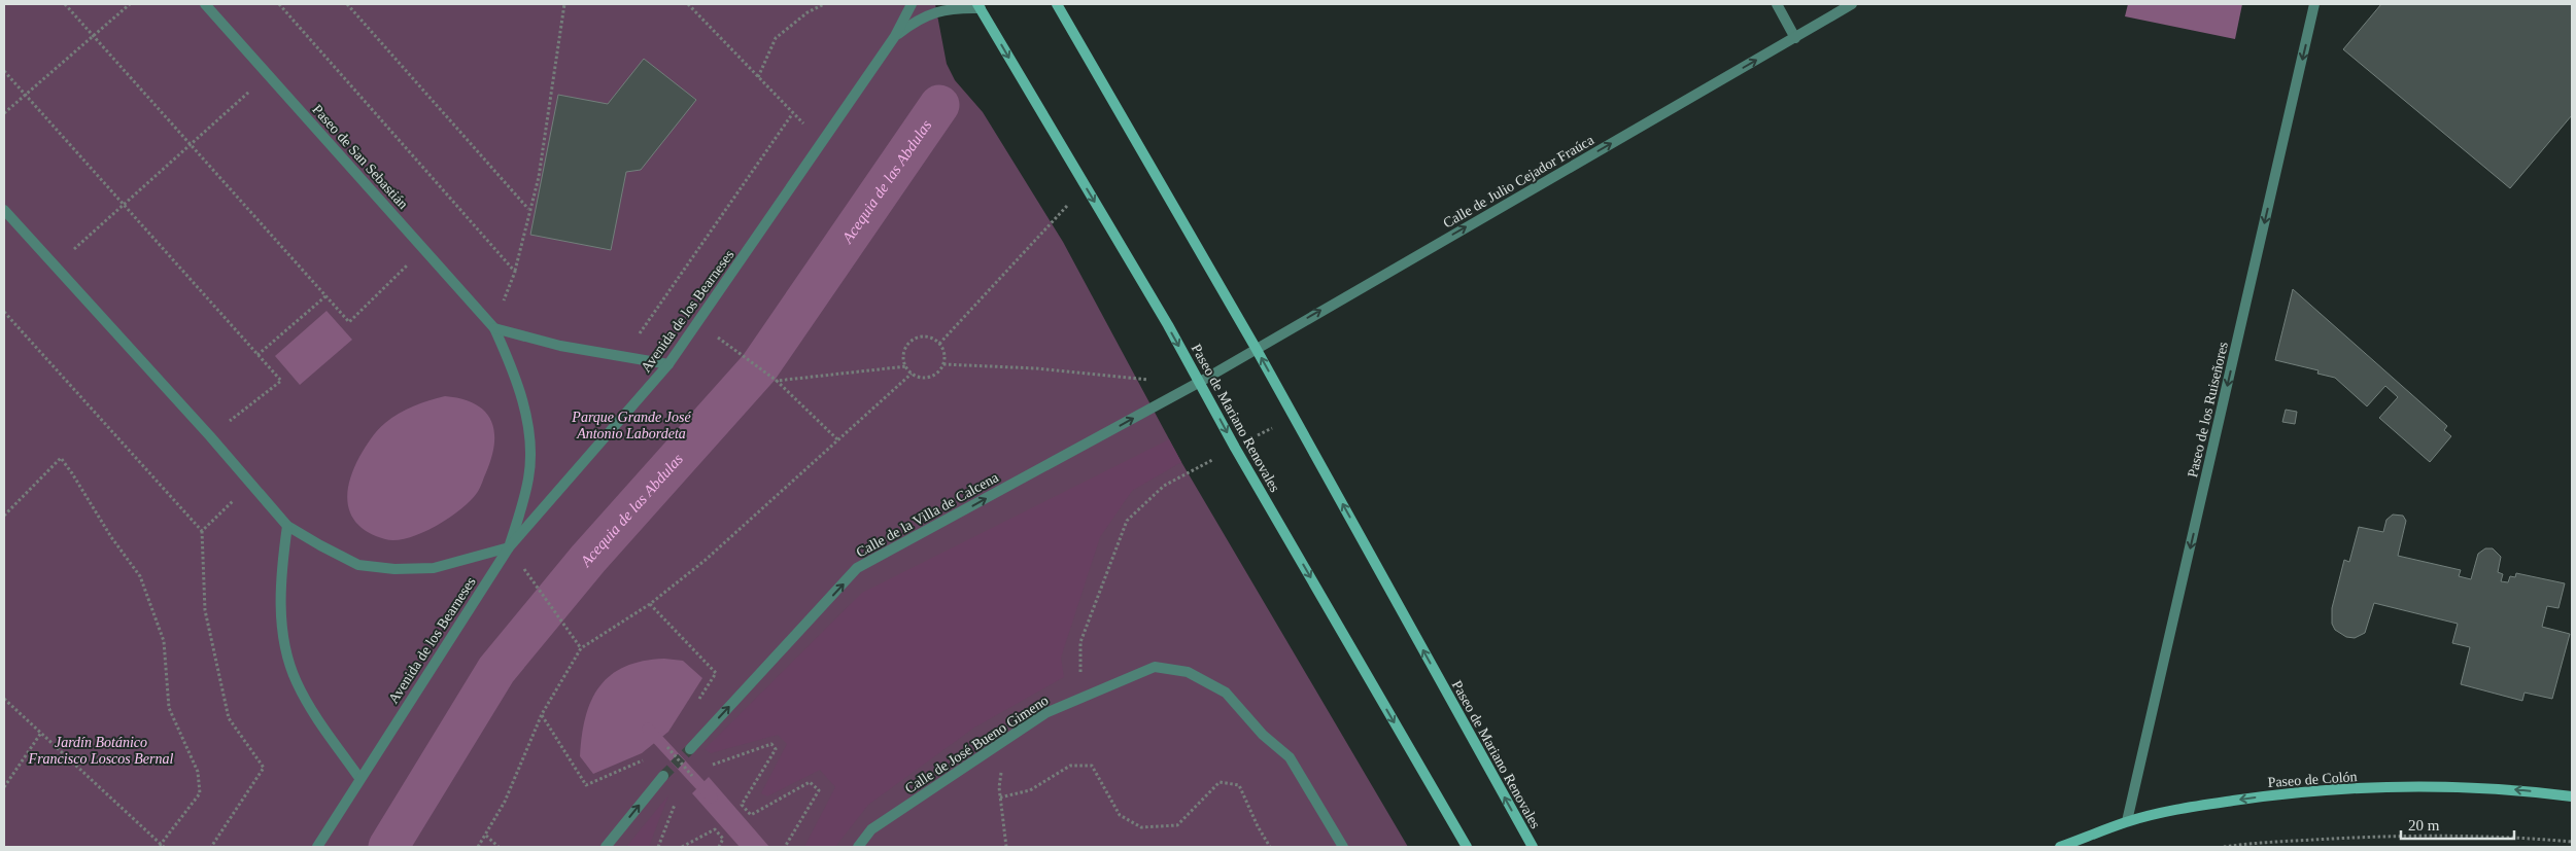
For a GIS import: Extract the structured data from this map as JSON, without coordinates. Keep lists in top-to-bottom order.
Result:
{
  "streets": {
    "main road": ["Paseo de Mariano Renovales", "Paseo de Colón"],
    "street": [
      "Paseo de San Sebastián",
      "Calle de Julio Cejador Fraúca",
      "Avenida de los Bearneses",
      "Paseo de los Ruiseñores",
      "Calle de la Villa de Calcena",
      "Calle de José Bueno Gimeno"
    ]
  },
  "crossings": [
    ["Paseo de San Sebastián", "Avenida de los Bearneses"],
    ["Calle de Julio Cejador Fraúca", "Paseo de Mariano Renovales"],
    ["Calle de Julio Cejador Fraúca", "Calle de la Villa de Calcena"],
    ["Avenida de los Bearneses", "Paseo de Mariano Renovales"],
    ["Paseo de los Ruiseñores", "Paseo de Colón"],
    ["Paseo de Mariano Renovales", "Calle de la Villa de Calcena"]
  ],
  "one_way": [
    "Calle de Julio Cejador Fraúca",
    "Paseo de los Ruiseñores",
    "Calle de la Villa de Calcena",
    "Paseo de Colón"
  ],
  "water": ["Acequia de las Abdulas"],
  "parks": ["Parque Grande José Antonio Labordeta", "Jardín Botánico Francisco Loscos Bernal"],
  "scale_bar": "20 m"
}
